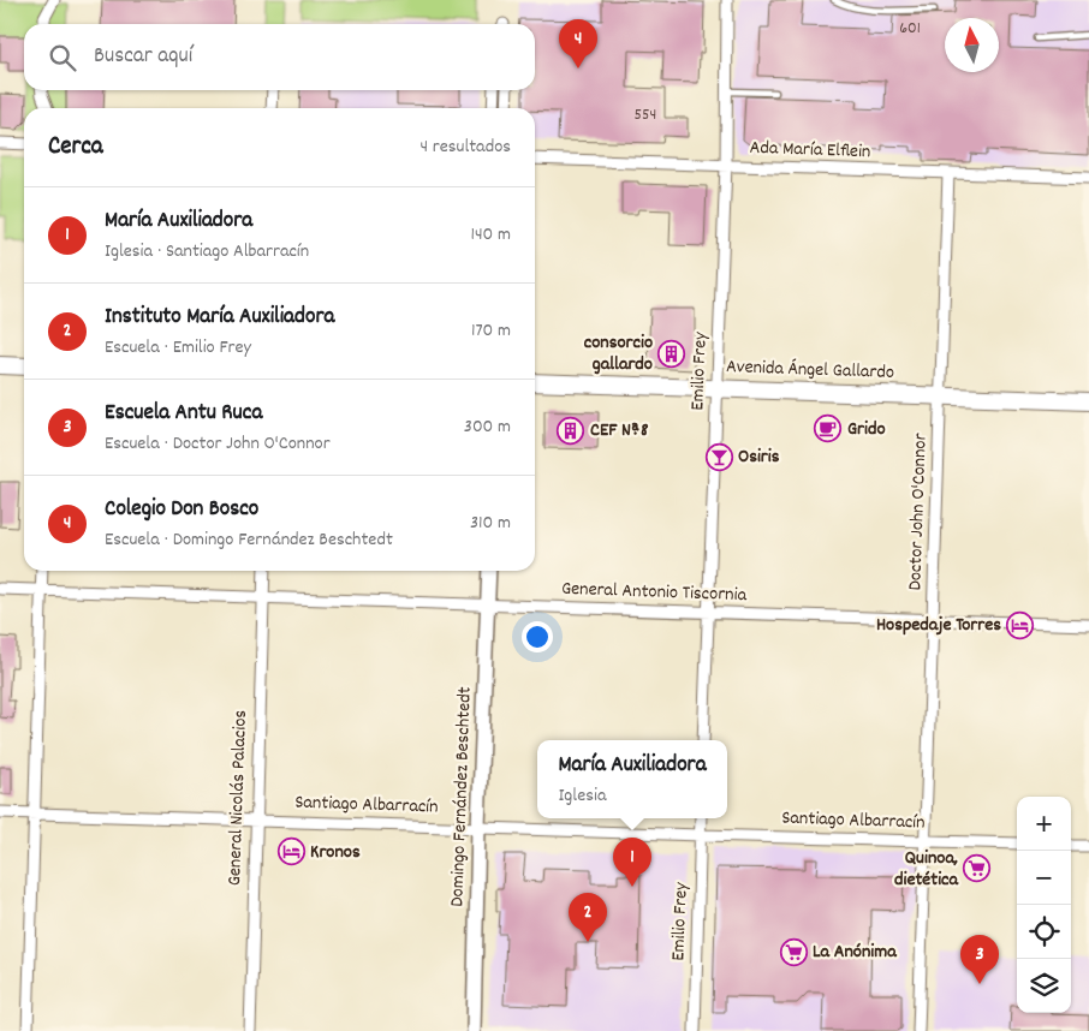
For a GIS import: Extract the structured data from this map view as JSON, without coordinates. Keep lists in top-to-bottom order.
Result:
{
  "streets": {
    "main road": ["Avenida Ángel Gallardo"],
    "street": [
      "Ada María Elflein",
      "Emilio Frey",
      "Doctor John O'Connor",
      "General Antonio Tiscornia",
      "Domingo Fernández Beschtedt",
      "General Nicolás Palacios",
      "Santiago Albarracín"
    ]
  },
  "crossings": [
    ["Ada María Elflein", "Emilio Frey"],
    ["Ada María Elflein", "Doctor John O'Connor"],
    ["Avenida Ángel Gallardo", "Emilio Frey"],
    ["Avenida Ángel Gallardo", "Doctor John O'Connor"],
    ["Emilio Frey", "General Antonio Tiscornia"],
    ["Emilio Frey", "Santiago Albarracín"],
    ["Doctor John O'Connor", "General Antonio Tiscornia"],
    ["Doctor John O'Connor", "Santiago Albarracín"],
    ["General Antonio Tiscornia", "Domingo Fernández Beschtedt"],
    ["General Antonio Tiscornia", "General Nicolás Palacios"],
    ["Domingo Fernández Beschtedt", "Santiago Albarracín"],
    ["General Nicolás Palacios", "Santiago Albarracín"]
  ],
  "places": {
    "building": ["consorcio gallardo", "CEF Nª8"],
    "cafe": ["Grido"],
    "bar": ["Osiris"],
    "hotel": ["Hospedaje Torres", "Kronos"],
    "supermarket": ["Quinoa, dietética", "La Anónima"]
  },
  "house_numbers": ["601", "554"],
  "north": "top",
  "page": {
    "pins": [
      "4",
      "1",
      "2",
      "3"
    ],
    "search": "Buscar aquí",
    "heading": ["Cerca", "4 resultados"],
    "list": [
      {
        "mark": "1",
        "name": "María Auxiliadora",
        "note": "Iglesia · Santiago Albarracín",
        "value": "140 m"
      },
      {
        "mark": "2",
        "name": "Instituto María Auxiliadora",
        "note": "Escuela · Emilio Frey",
        "value": "170 m"
      },
      {
        "mark": "3",
        "name": "Escuela Antu Ruca",
        "note": "Escuela · Doctor John O'Connor",
        "value": "300 m"
      },
      {
        "mark": "4",
        "name": "Colegio Don Bosco",
        "note": "Escuela · Domingo Fernández Beschtedt",
        "value": "310 m"
      }
    ],
    "popup": ["María Auxiliadora", "Iglesia"],
    "map_buttons": ["+", "−"]
  }
}
